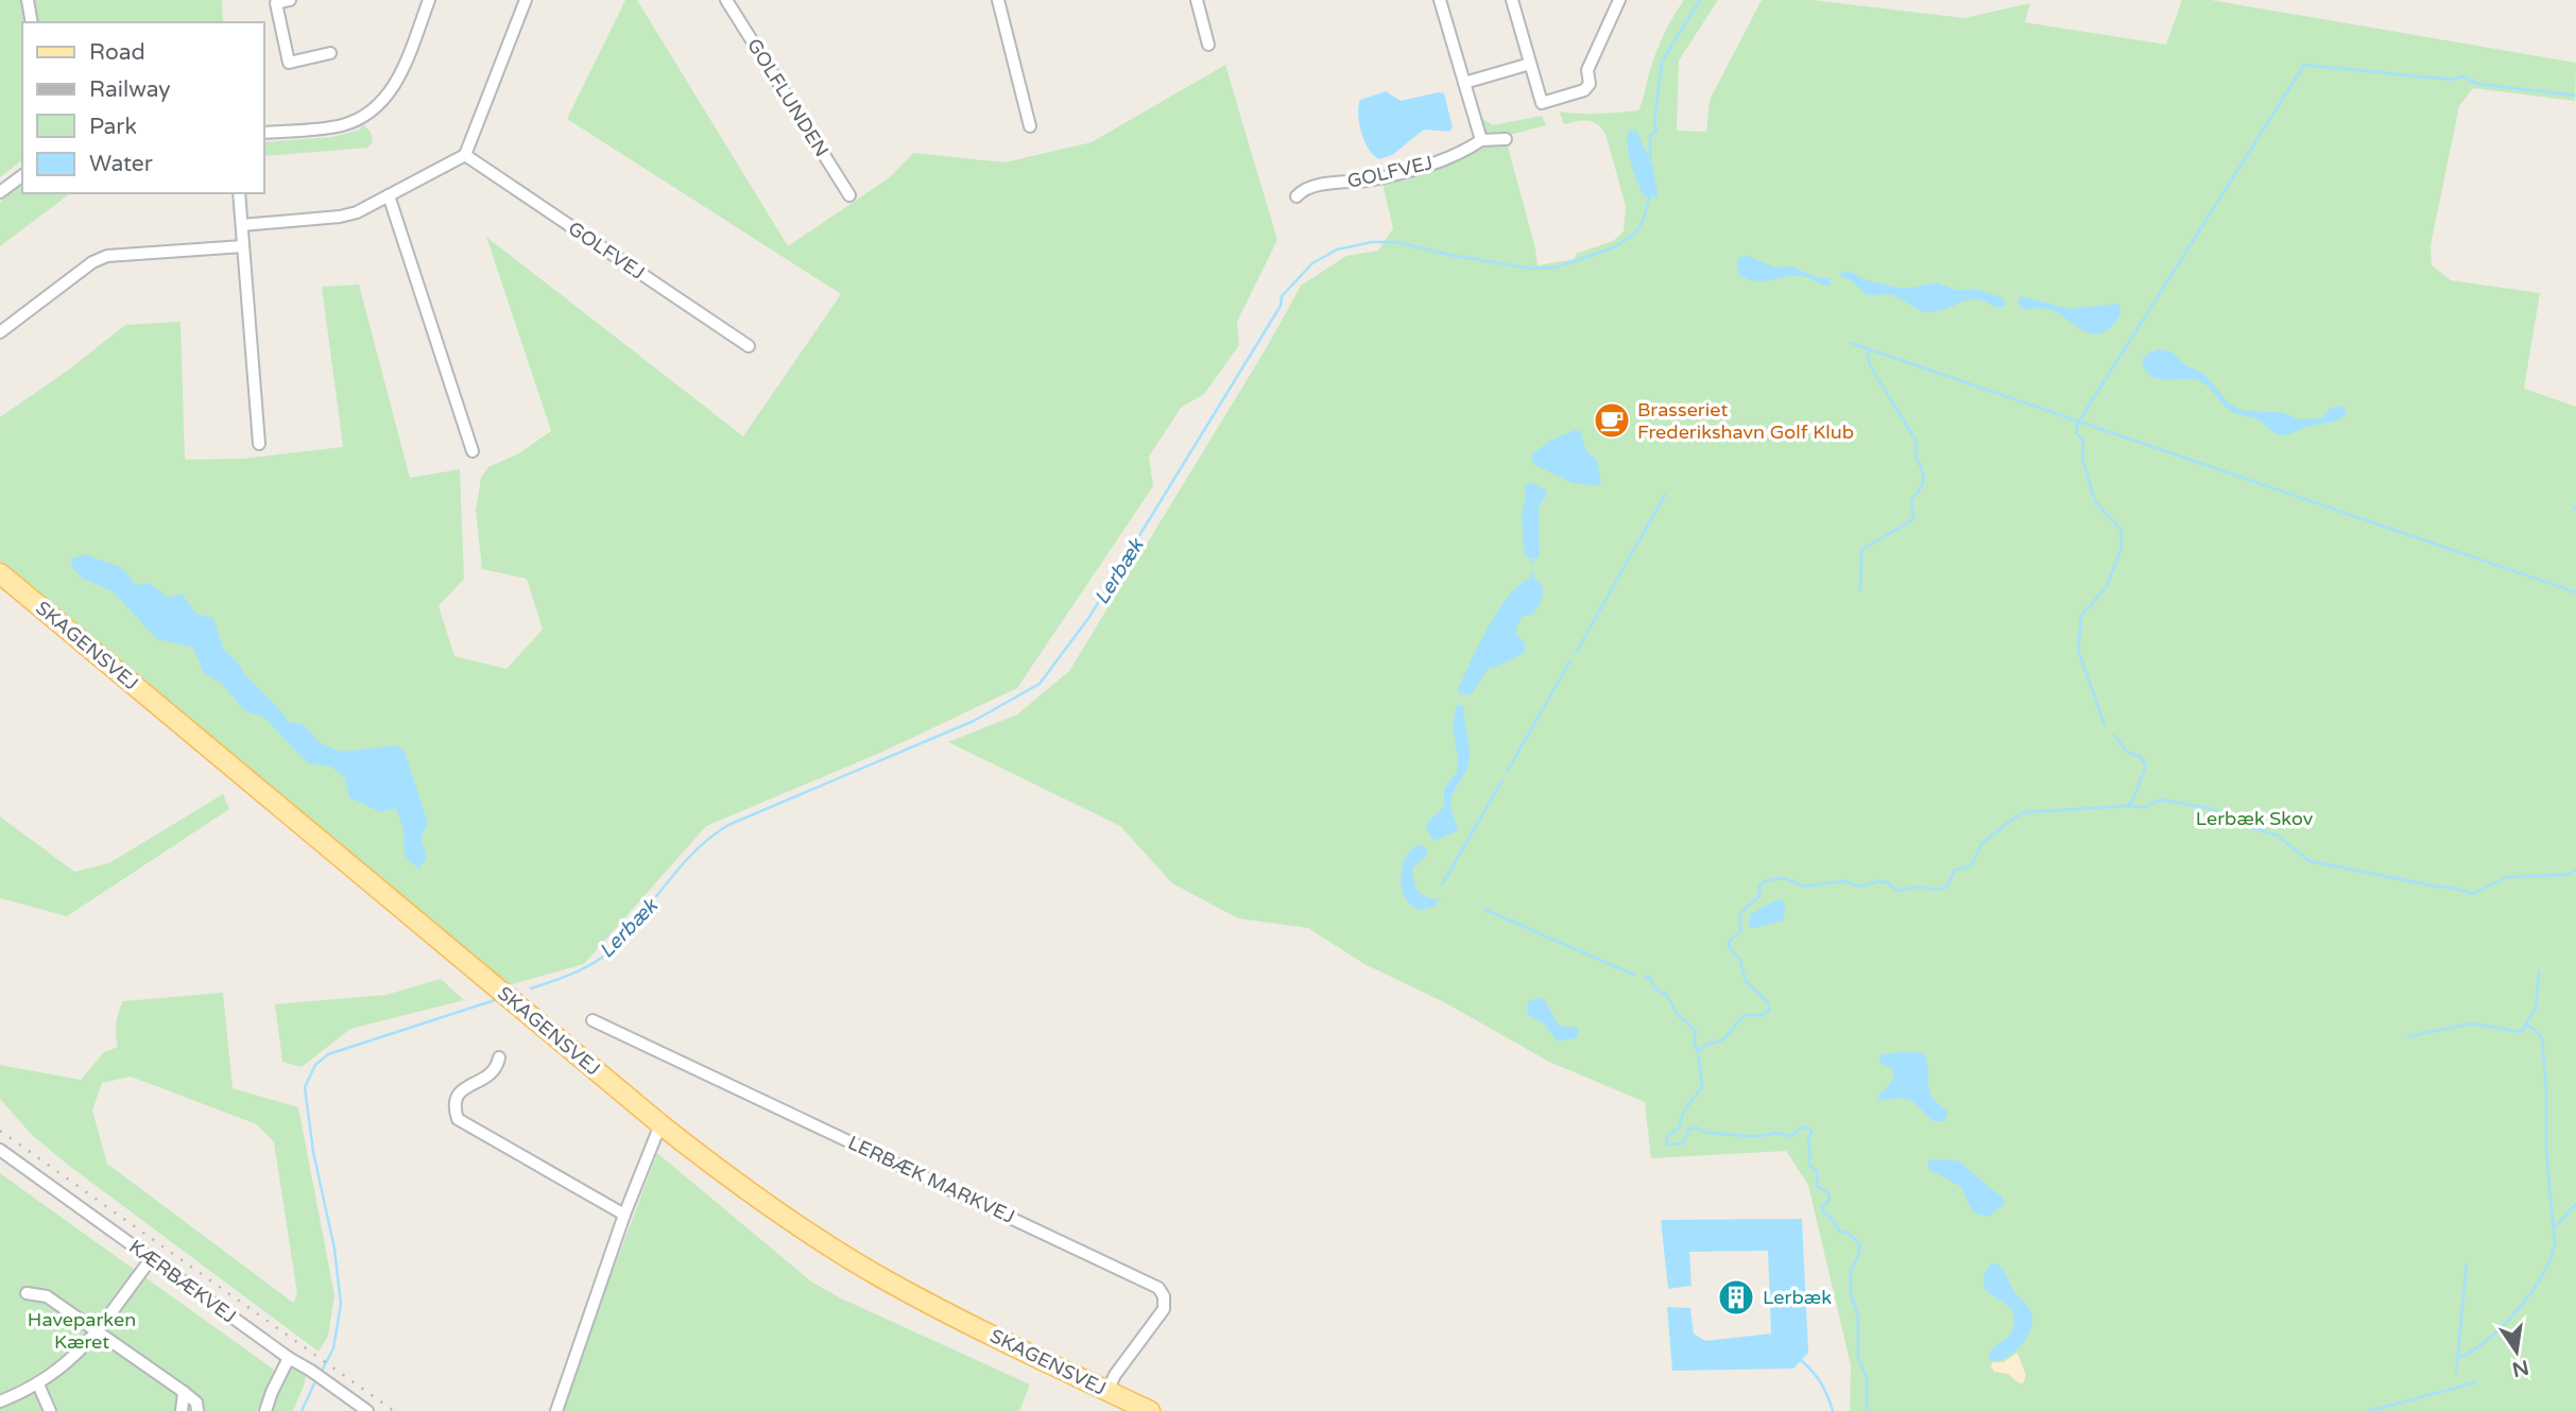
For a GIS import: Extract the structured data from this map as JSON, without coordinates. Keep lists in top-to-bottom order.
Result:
{
  "streets": {
    "main road": ["SKAGENSVEJ"],
    "street": [
      "GOLFLUNDEN",
      "GOLFVEJ",
      "LERBÆK MARKVEJ",
      "KÆRBÆKVEJ"
    ]
  },
  "crossings": [
    ["SKAGENSVEJ", "LERBÆK MARKVEJ"]
  ],
  "water": ["Lerbæk"],
  "parks": ["Lerbæk Skov", "Haveparken Kæret"],
  "places": {
    "cafe": ["Brasseriet Frederikshavn Golf Klub"],
    "building": ["Lerbæk"]
  },
  "legend": [
    "Road",
    "Railway",
    "Park",
    "Water"
  ],
  "north": "bottom"
}
